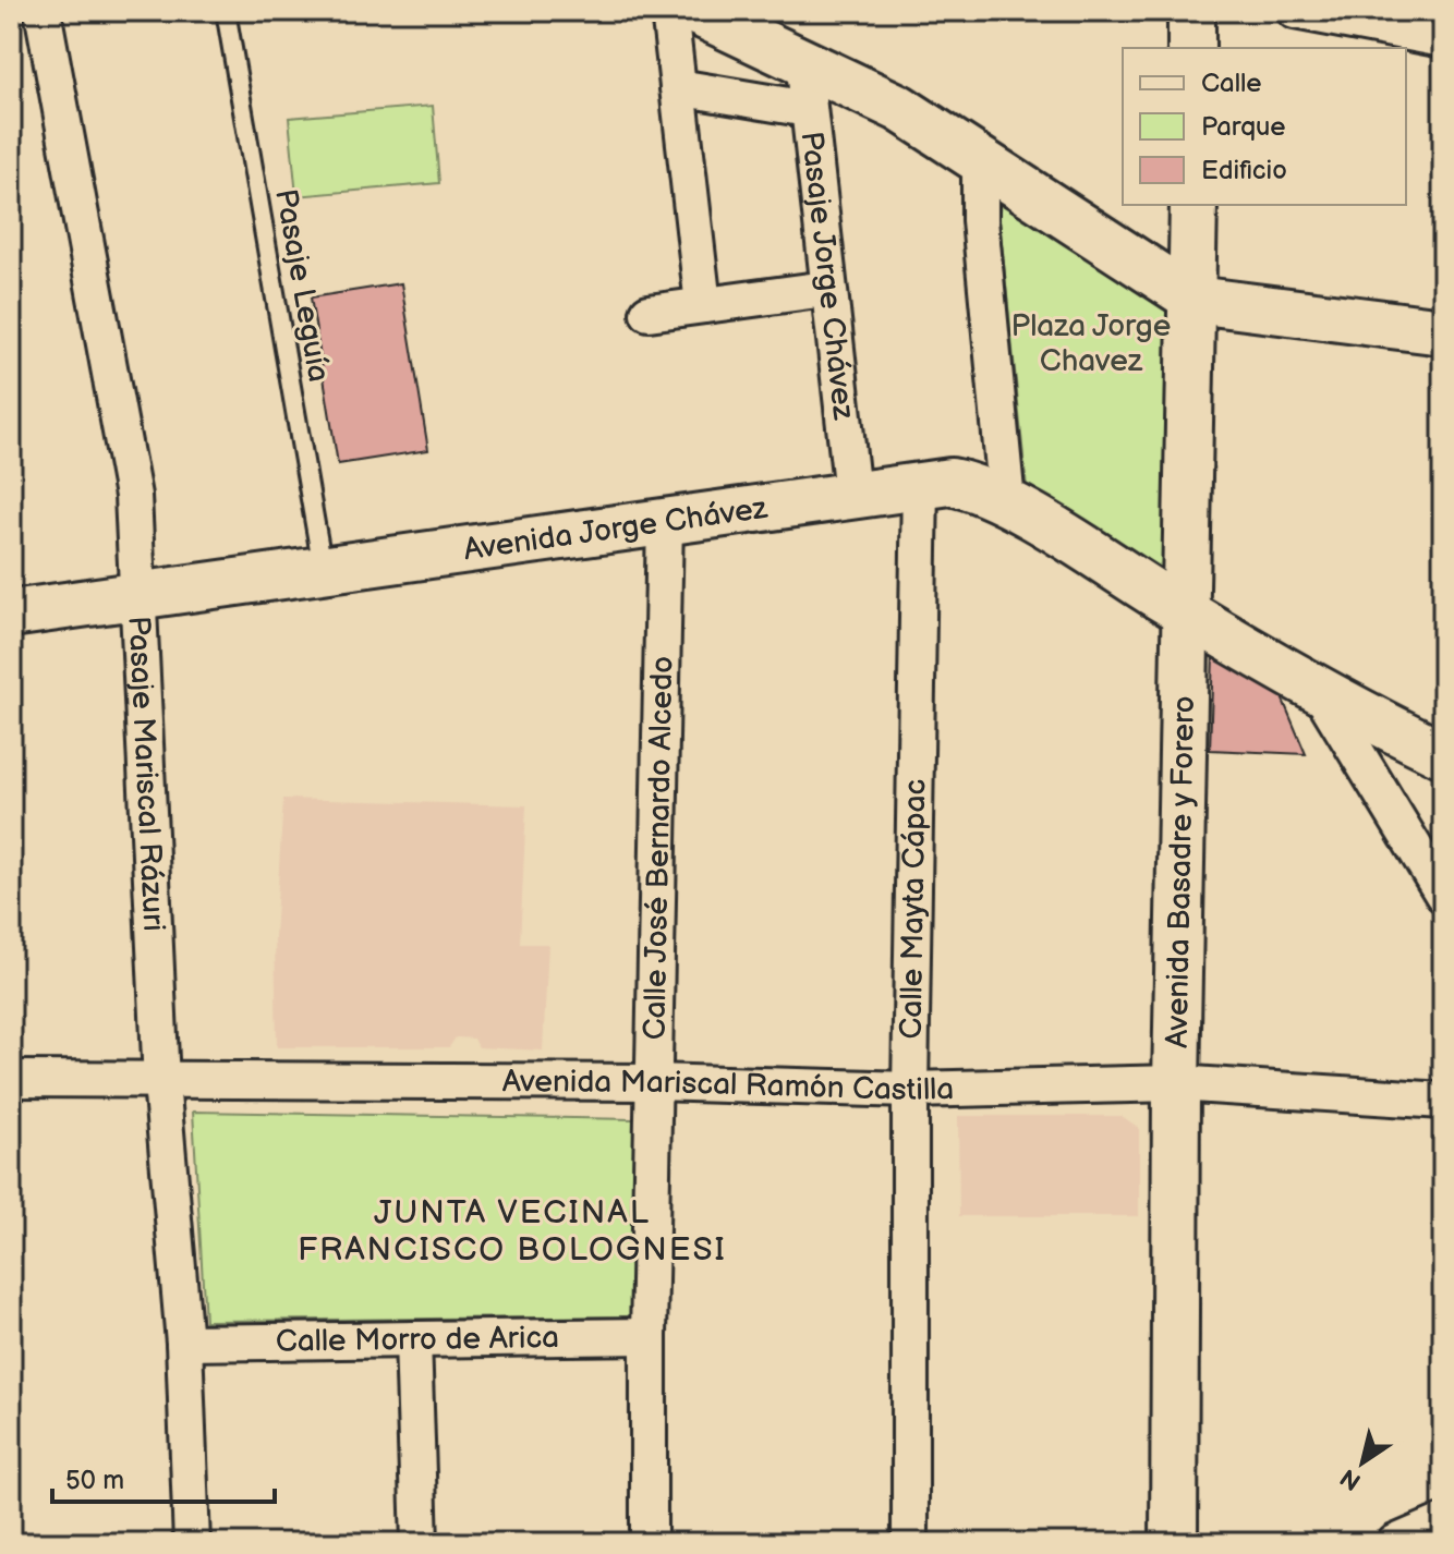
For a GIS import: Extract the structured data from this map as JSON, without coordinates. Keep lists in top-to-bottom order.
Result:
{
  "streets": {
    "street": [
      "Pasaje Jorge Chávez",
      "Avenida Jorge Chávez",
      "Pasaje Mariscal Rázuri",
      "Calle José Bernardo Alcedo",
      "Avenida Basadre y Forero",
      "Calle Mayta Cápac",
      "Avenida Mariscal Ramón Castilla",
      "Calle Morro de Arica"
    ],
    "lane": ["Pasaje Leguía"]
  },
  "crossings": [
    ["Pasaje Jorge Chávez", "Avenida Jorge Chávez"],
    ["Pasaje Leguía", "Avenida Jorge Chávez"],
    ["Avenida Jorge Chávez", "Pasaje Mariscal Rázuri"],
    ["Avenida Jorge Chávez", "Calle José Bernardo Alcedo"],
    ["Avenida Jorge Chávez", "Avenida Basadre y Forero"],
    ["Avenida Jorge Chávez", "Calle Mayta Cápac"],
    ["Pasaje Mariscal Rázuri", "Avenida Mariscal Ramón Castilla"],
    ["Pasaje Mariscal Rázuri", "Calle Morro de Arica"],
    ["Calle José Bernardo Alcedo", "Avenida Mariscal Ramón Castilla"],
    ["Calle José Bernardo Alcedo", "Calle Morro de Arica"],
    ["Avenida Basadre y Forero", "Avenida Mariscal Ramón Castilla"],
    ["Calle Mayta Cápac", "Avenida Mariscal Ramón Castilla"]
  ],
  "districts": ["JUNTA VECINAL FRANCISCO BOLOGNESI"],
  "parks": ["Plaza Jorge Chavez"],
  "legend": ["Calle", "Parque", "Edificio"],
  "scale_bar": "50 m",
  "north": "bottom left"
}
